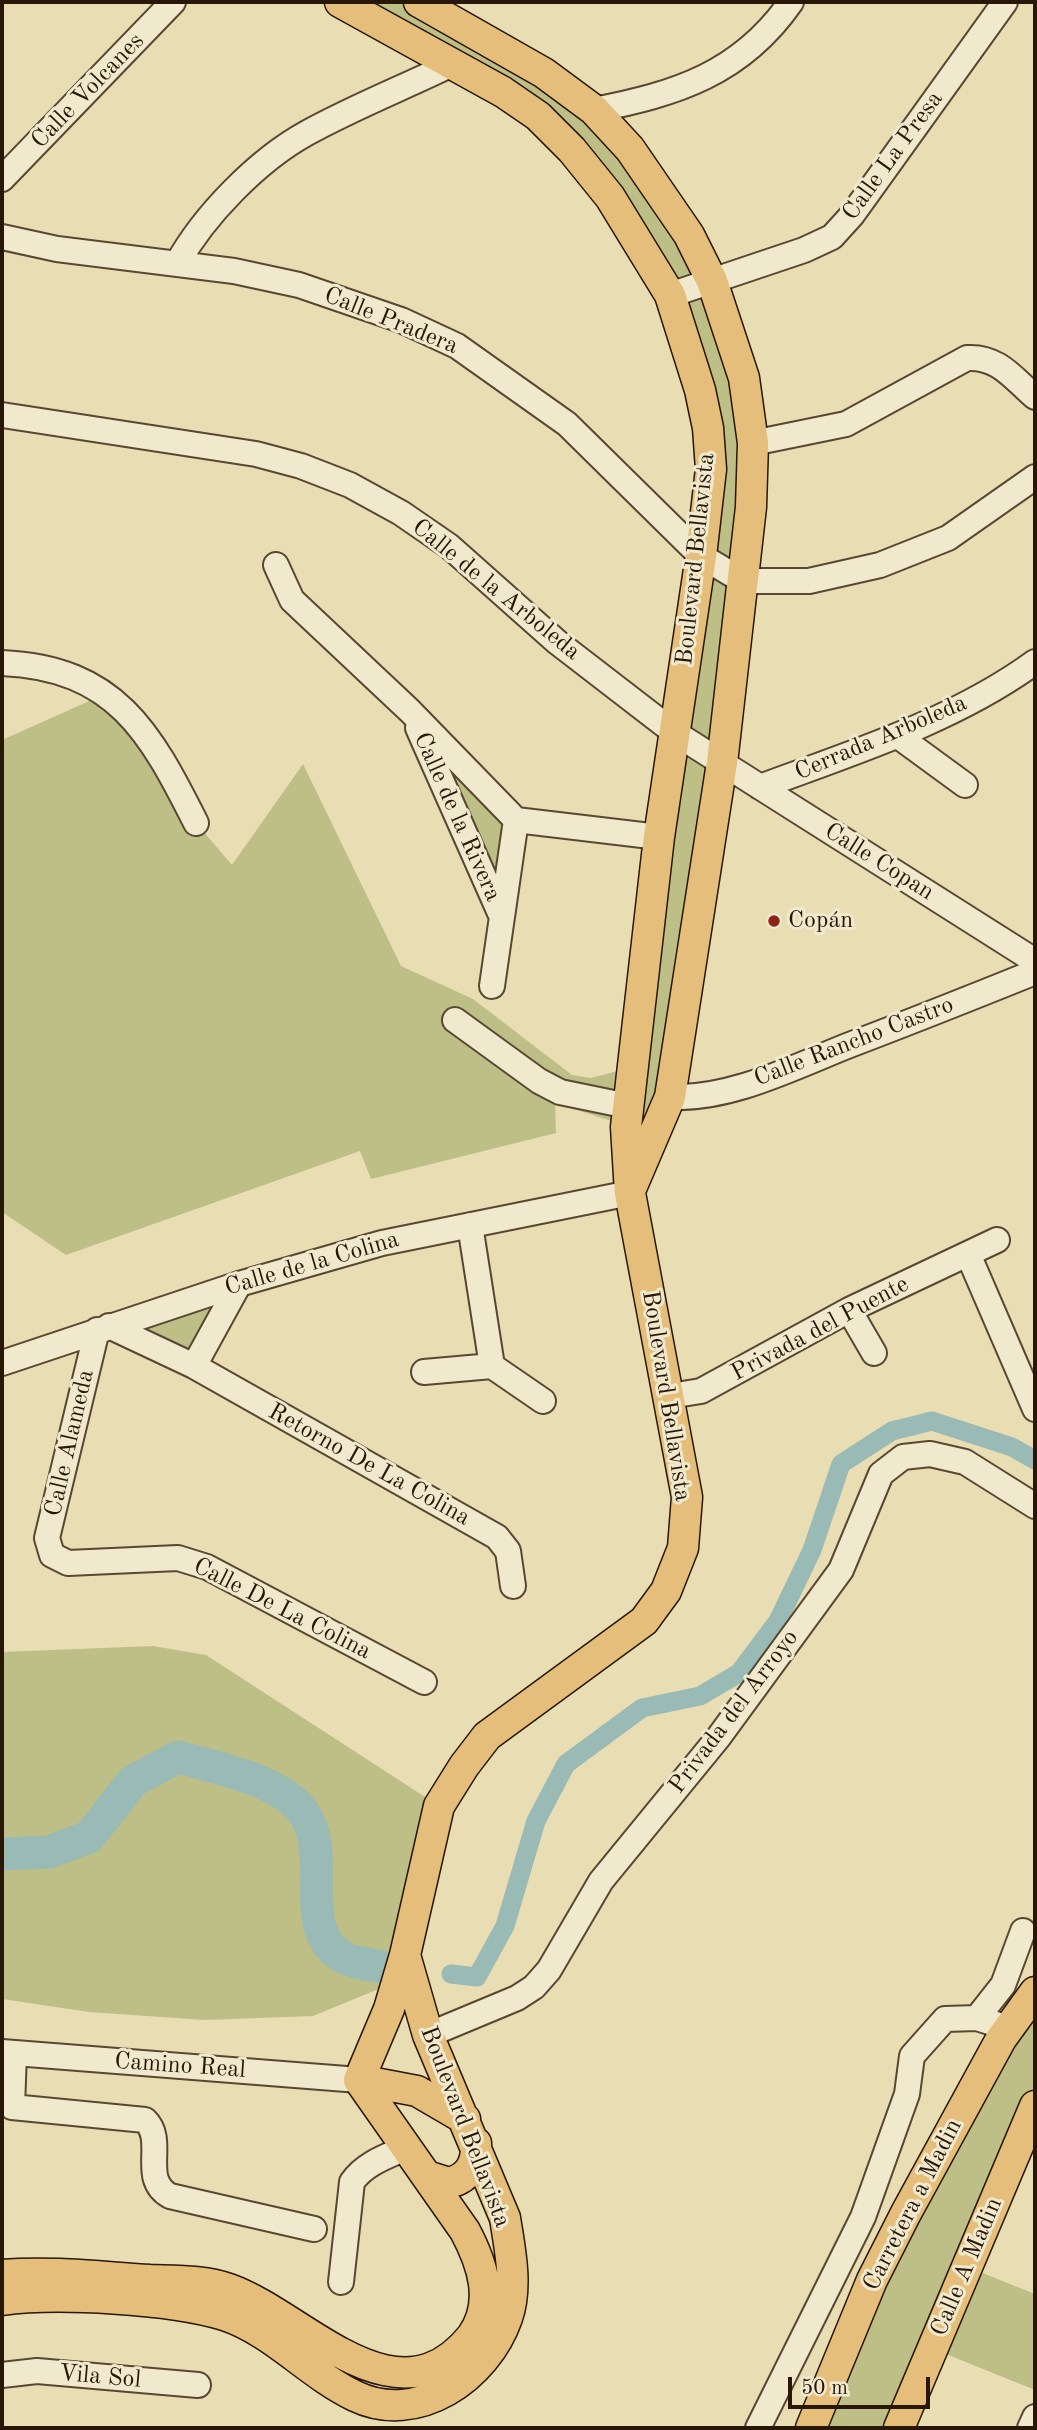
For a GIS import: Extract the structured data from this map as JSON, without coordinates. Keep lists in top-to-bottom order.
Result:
{
  "streets": {
    "main road": ["Boulevard Bellavista", "Carretera a Madin", "Calle A Madin"],
    "street": [
      "Calle Volcanes",
      "Calle La Presa",
      "Calle Pradera",
      "Calle de la Arboleda",
      "Cerrada Arboleda",
      "Calle de la Rivera",
      "Calle Copan",
      "Calle Rancho Castro",
      "Calle de la Colina",
      "Privada del Puente",
      "Calle Alameda",
      "Retorno De La Colina",
      "Calle De La Colina",
      "Privada del Arroyo",
      "Camino Real",
      "Vila Sol"
    ]
  },
  "crossings": [
    ["Calle La Presa", "Boulevard Bellavista"],
    ["Calle Pradera", "Boulevard Bellavista"],
    ["Boulevard Bellavista", "Calle de la Arboleda"],
    ["Boulevard Bellavista", "Calle Copan"],
    ["Boulevard Bellavista", "Calle Rancho Castro"],
    ["Boulevard Bellavista", "Calle de la Colina"],
    ["Boulevard Bellavista", "Privada del Puente"],
    ["Boulevard Bellavista", "Privada del Arroyo"],
    ["Boulevard Bellavista", "Camino Real"],
    ["Calle de la Arboleda", "Calle Copan"],
    ["Cerrada Arboleda", "Calle Copan"],
    ["Calle de la Colina", "Calle Alameda"],
    ["Calle de la Colina", "Retorno De La Colina"],
    ["Calle Alameda", "Retorno De La Colina"],
    ["Calle Alameda", "Calle De La Colina"]
  ],
  "places": ["Copán"],
  "scale_bar": "50 m"
}
